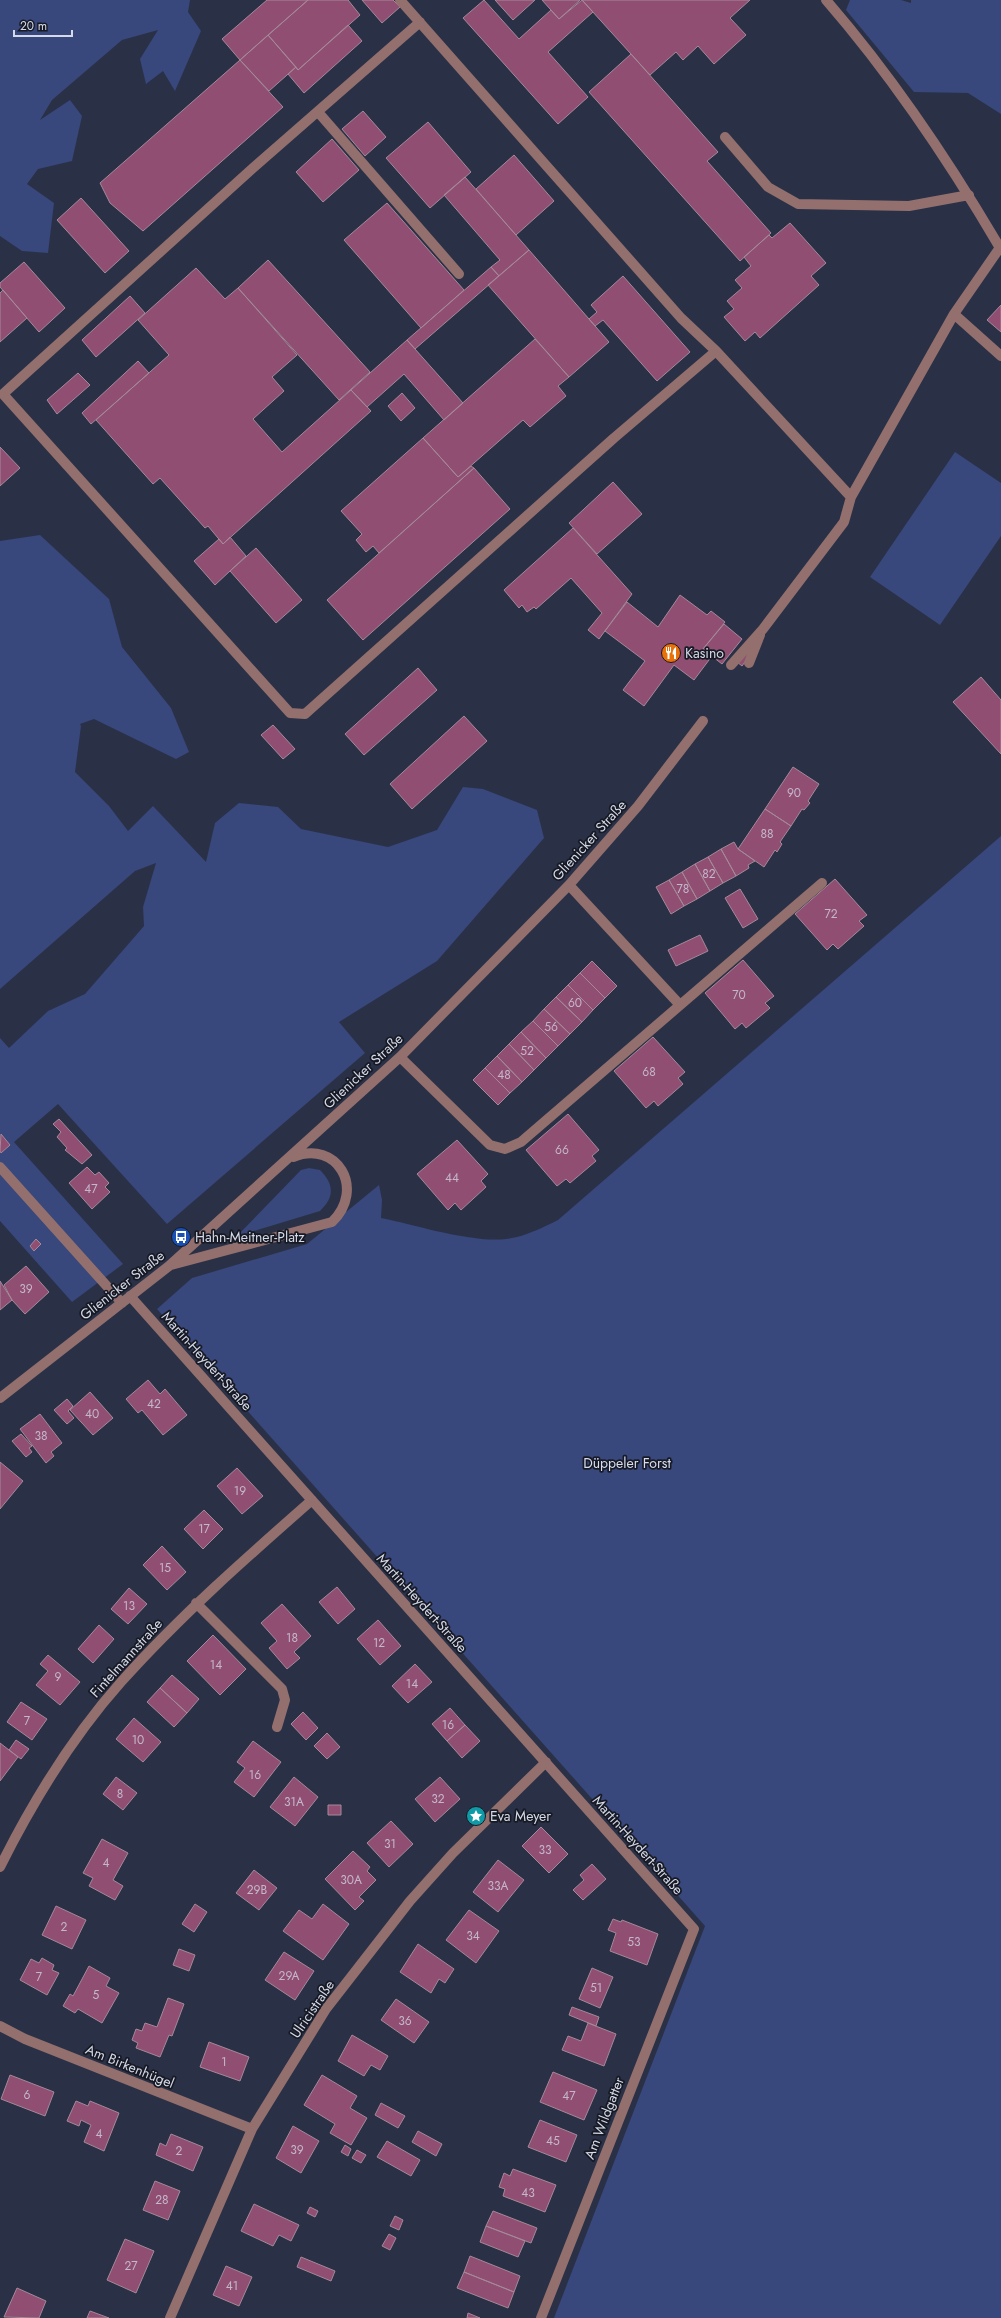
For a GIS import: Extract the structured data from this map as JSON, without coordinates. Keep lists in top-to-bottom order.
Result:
{
  "streets": {
    "street": [
      "Glienicker Straße",
      "Martin-Heydert-Straße",
      "Fintelmannstraße",
      "Ulricistraße",
      "Am Birkenhügel",
      "Am Wildgatter"
    ]
  },
  "crossings": [
    ["Glienicker Straße", "Martin-Heydert-Straße"],
    ["Martin-Heydert-Straße", "Fintelmannstraße"],
    ["Martin-Heydert-Straße", "Ulricistraße"],
    ["Martin-Heydert-Straße", "Am Wildgatter"],
    ["Ulricistraße", "Am Birkenhügel"]
  ],
  "parks": ["Düppeler Forst"],
  "places": {
    "restaurant": ["Kasino"],
    "bus stop": ["Hahn-Meitner-Platz"],
    "place": ["Eva Meyer"]
  },
  "house_numbers": [
    "90",
    "88",
    "82",
    "78",
    "72",
    "70",
    "60",
    "56",
    "52",
    "68",
    "48",
    "66",
    "44",
    "47",
    "39",
    "42",
    "40",
    "38",
    "19",
    "17",
    "15",
    "13",
    "18",
    "12",
    "14",
    "9",
    "14",
    "7",
    "16",
    "10",
    "16",
    "8",
    "32",
    "31A",
    "31",
    "33",
    "4",
    "30A",
    "33A",
    "29B",
    "2",
    "34",
    "53",
    "29A",
    "7",
    "51",
    "5",
    "36",
    "1",
    "6",
    "47",
    "4",
    "45",
    "39",
    "2",
    "43",
    "28",
    "27",
    "41"
  ],
  "scale_bar": "20 m"
}
